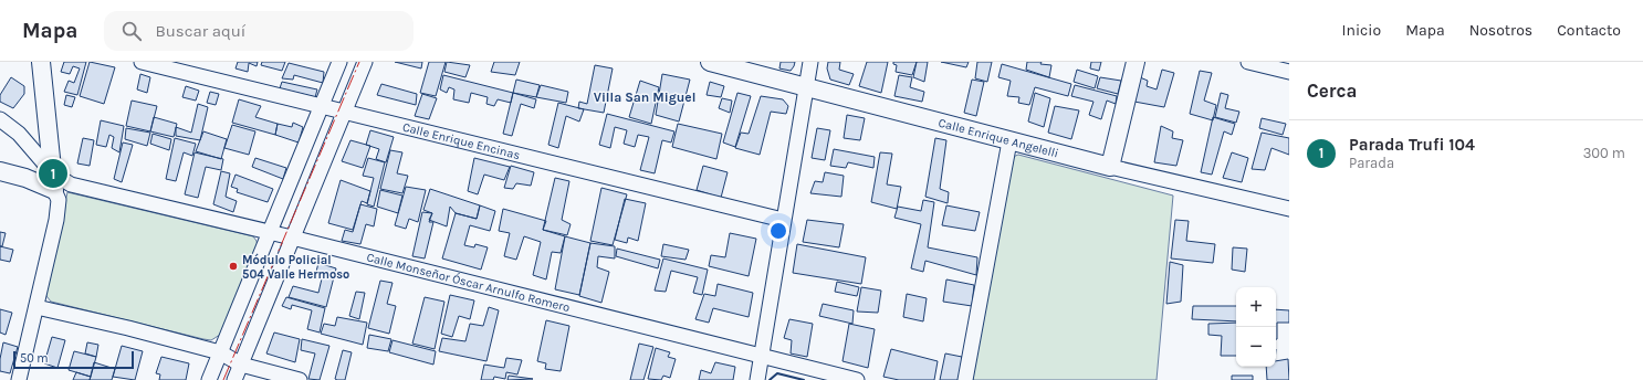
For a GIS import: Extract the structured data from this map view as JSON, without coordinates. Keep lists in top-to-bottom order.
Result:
{
  "streets": {
    "street": ["Calle Enrique Angelelli", "Calle Enrique Encinas", "Calle Monseñor Óscar Arnulfo Romero"]
  },
  "districts": ["Villa San Miguel"],
  "places": ["Módulo Policial 504 Valle Hermoso"],
  "scale_bar": "50 m",
  "page": {
    "header": "Mapa",
    "search": "Buscar aquí",
    "nav": [
      "Inicio",
      "Mapa",
      "Nosotros",
      "Contacto"
    ],
    "heading": "Cerca",
    "list": [
      {
        "mark": "1",
        "name": "Parada Trufi 104",
        "note": "Parada",
        "value": "300 m"
      }
    ],
    "pins": "1",
    "map_buttons": ["+", "−"],
    "scale": "50 m"
  }
}
